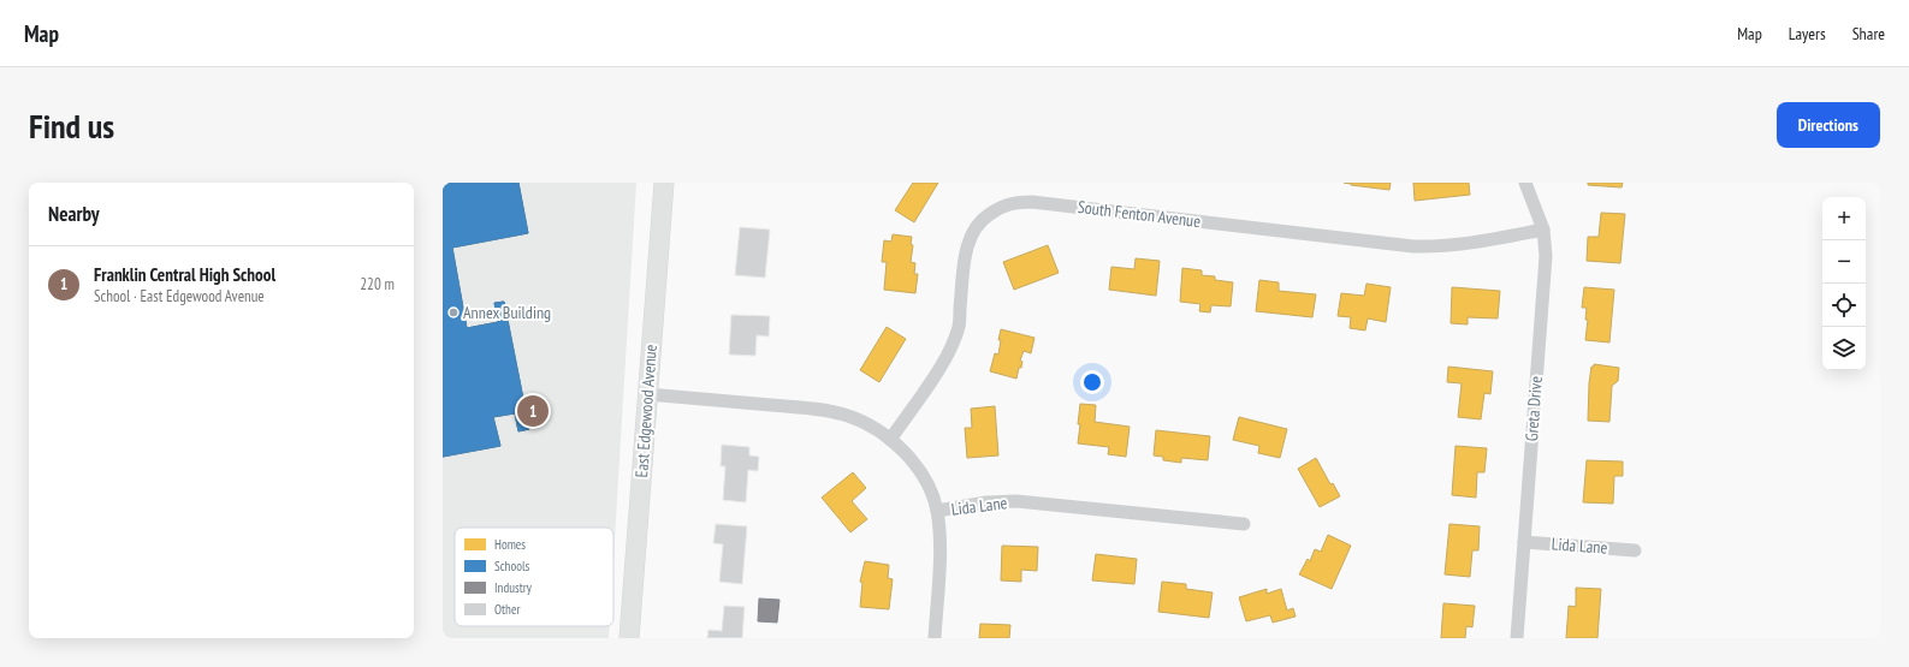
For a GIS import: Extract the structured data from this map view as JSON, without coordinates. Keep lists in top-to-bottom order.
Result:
{
  "streets": {
    "main road": ["East Edgewood Avenue"],
    "street": ["South Fenton Avenue", "Greta Drive", "Lida Lane"]
  },
  "crossings": [
    ["South Fenton Avenue", "Greta Drive"],
    ["South Fenton Avenue", "Lida Lane"],
    ["Greta Drive", "Lida Lane"],
    ["East Edgewood Avenue", "Lida Lane"]
  ],
  "places": ["Annex Building"],
  "legend": [
    "Homes",
    "Schools",
    "Industry",
    "Other"
  ],
  "page": {
    "header": "Map",
    "nav": ["Map", "Layers", "Share"],
    "buttons": "Directions",
    "title": "Find us",
    "heading": "Nearby",
    "map_buttons": ["+", "−"],
    "list": [
      {
        "mark": "1",
        "name": "Franklin Central High School",
        "note": "School · East Edgewood Avenue",
        "value": "220 m"
      }
    ],
    "pins": "1"
  }
}
